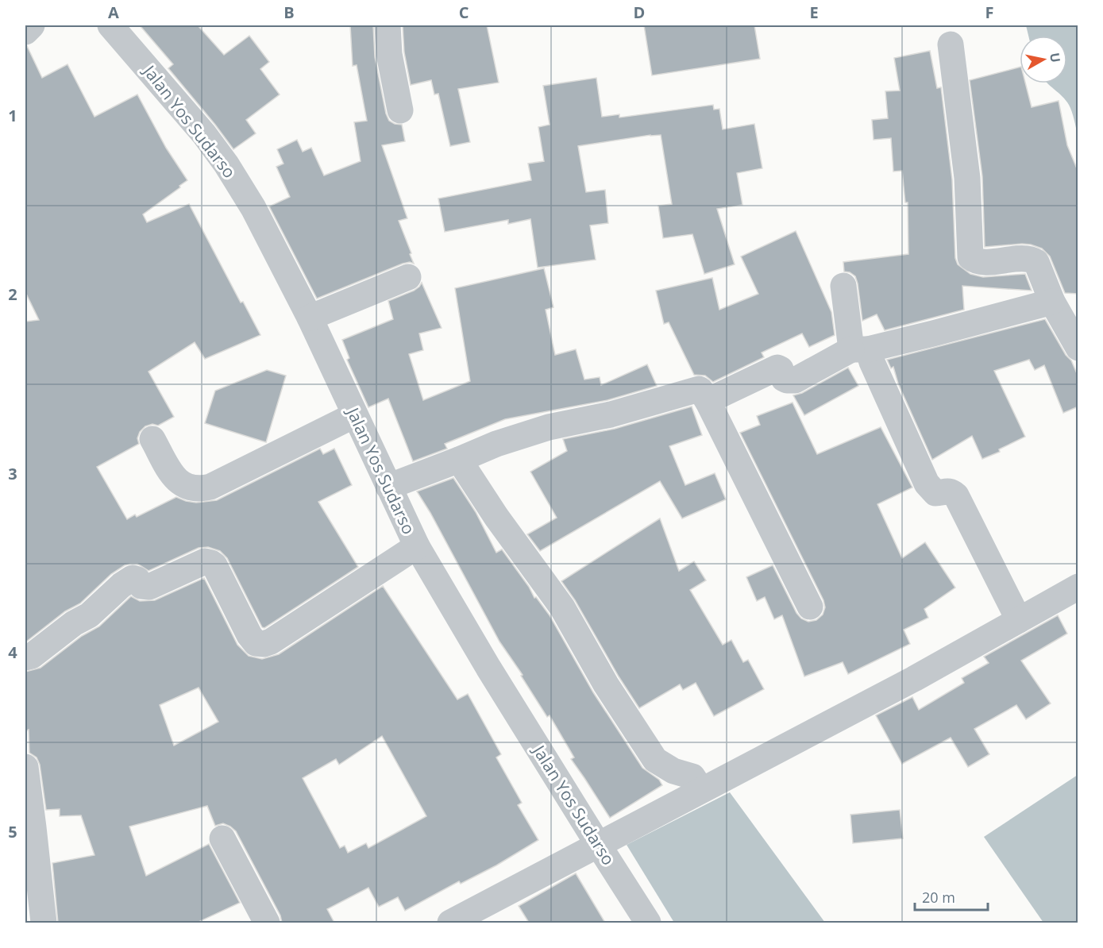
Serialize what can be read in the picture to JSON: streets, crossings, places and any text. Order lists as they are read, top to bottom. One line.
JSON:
{"streets":{"street":["Jalan Yos Sudarso"]},"scale_bar":"20 m","north":"right","grid":{"columns":["A","B","C","D","E","F"],"rows":["1","2","3","4","5"]}}
